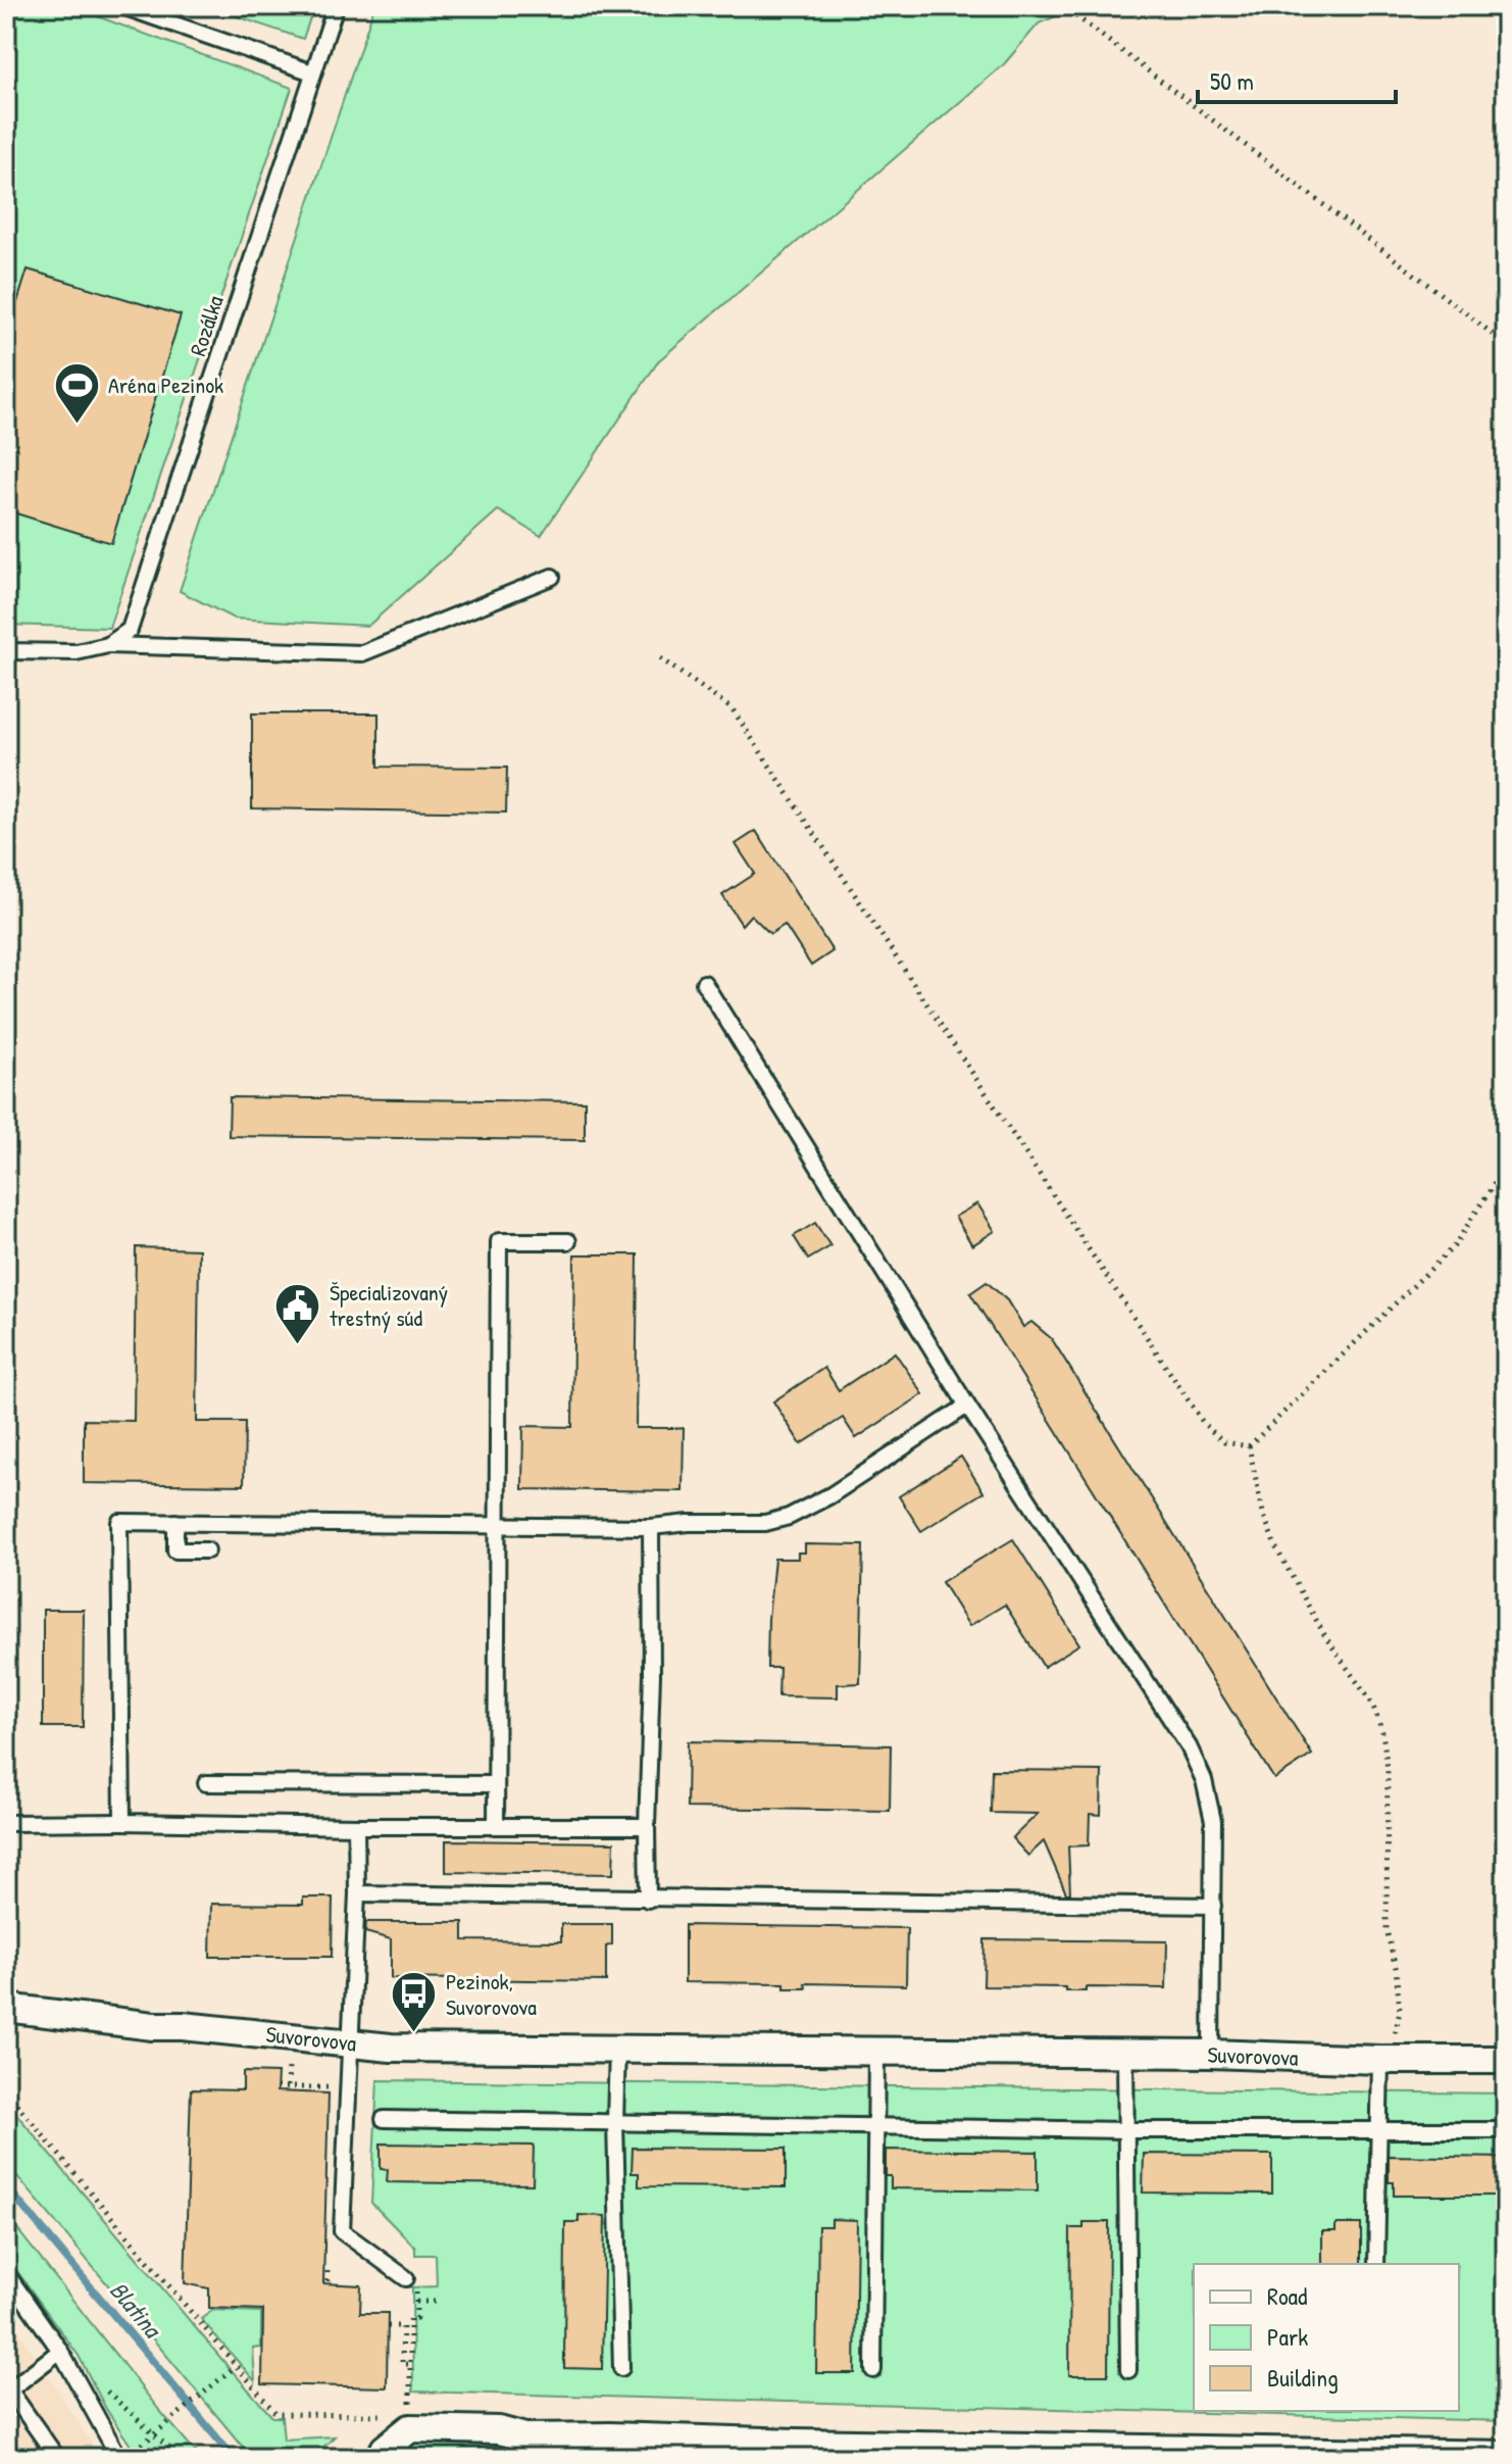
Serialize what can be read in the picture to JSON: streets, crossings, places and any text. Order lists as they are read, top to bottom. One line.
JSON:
{"streets":{"street":["Suvorovova"],"lane":["Rozálka"]},"water":["Blatina"],"places":{"sports":["Aréna Pezinok"],"public building":["Špecializovaný trestný súd"],"bus stop":["Pezinok, Suvorovova"]},"legend":["Road","Park","Building"],"scale_bar":"50 m"}
